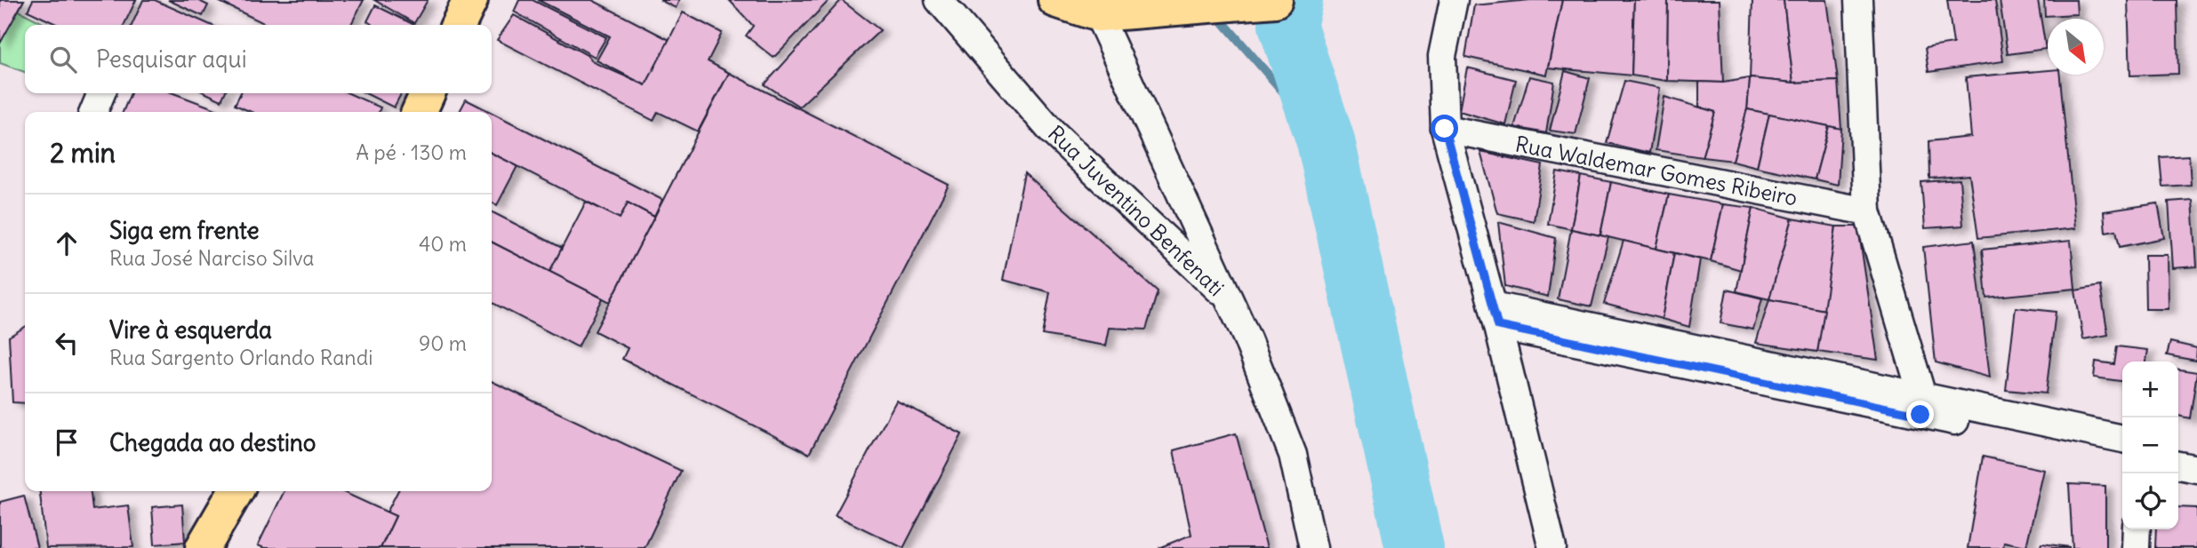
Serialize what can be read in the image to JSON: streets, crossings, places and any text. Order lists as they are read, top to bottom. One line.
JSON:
{"streets":{"street":["Rua Waldemar Gomes Ribeiro","Rua Juventino Benfenati"]},"north":"bottom right","page":{"search":"Pesquisar aqui","heading":["2 min","A pé · 130 m"],"list":[["Siga em frente","Rua José Narciso Silva","40 m"],["Vire à esquerda","Rua Sargento Orlando Randi","90 m"],"Chegada ao destino"],"map_buttons":["+","−"]}}
